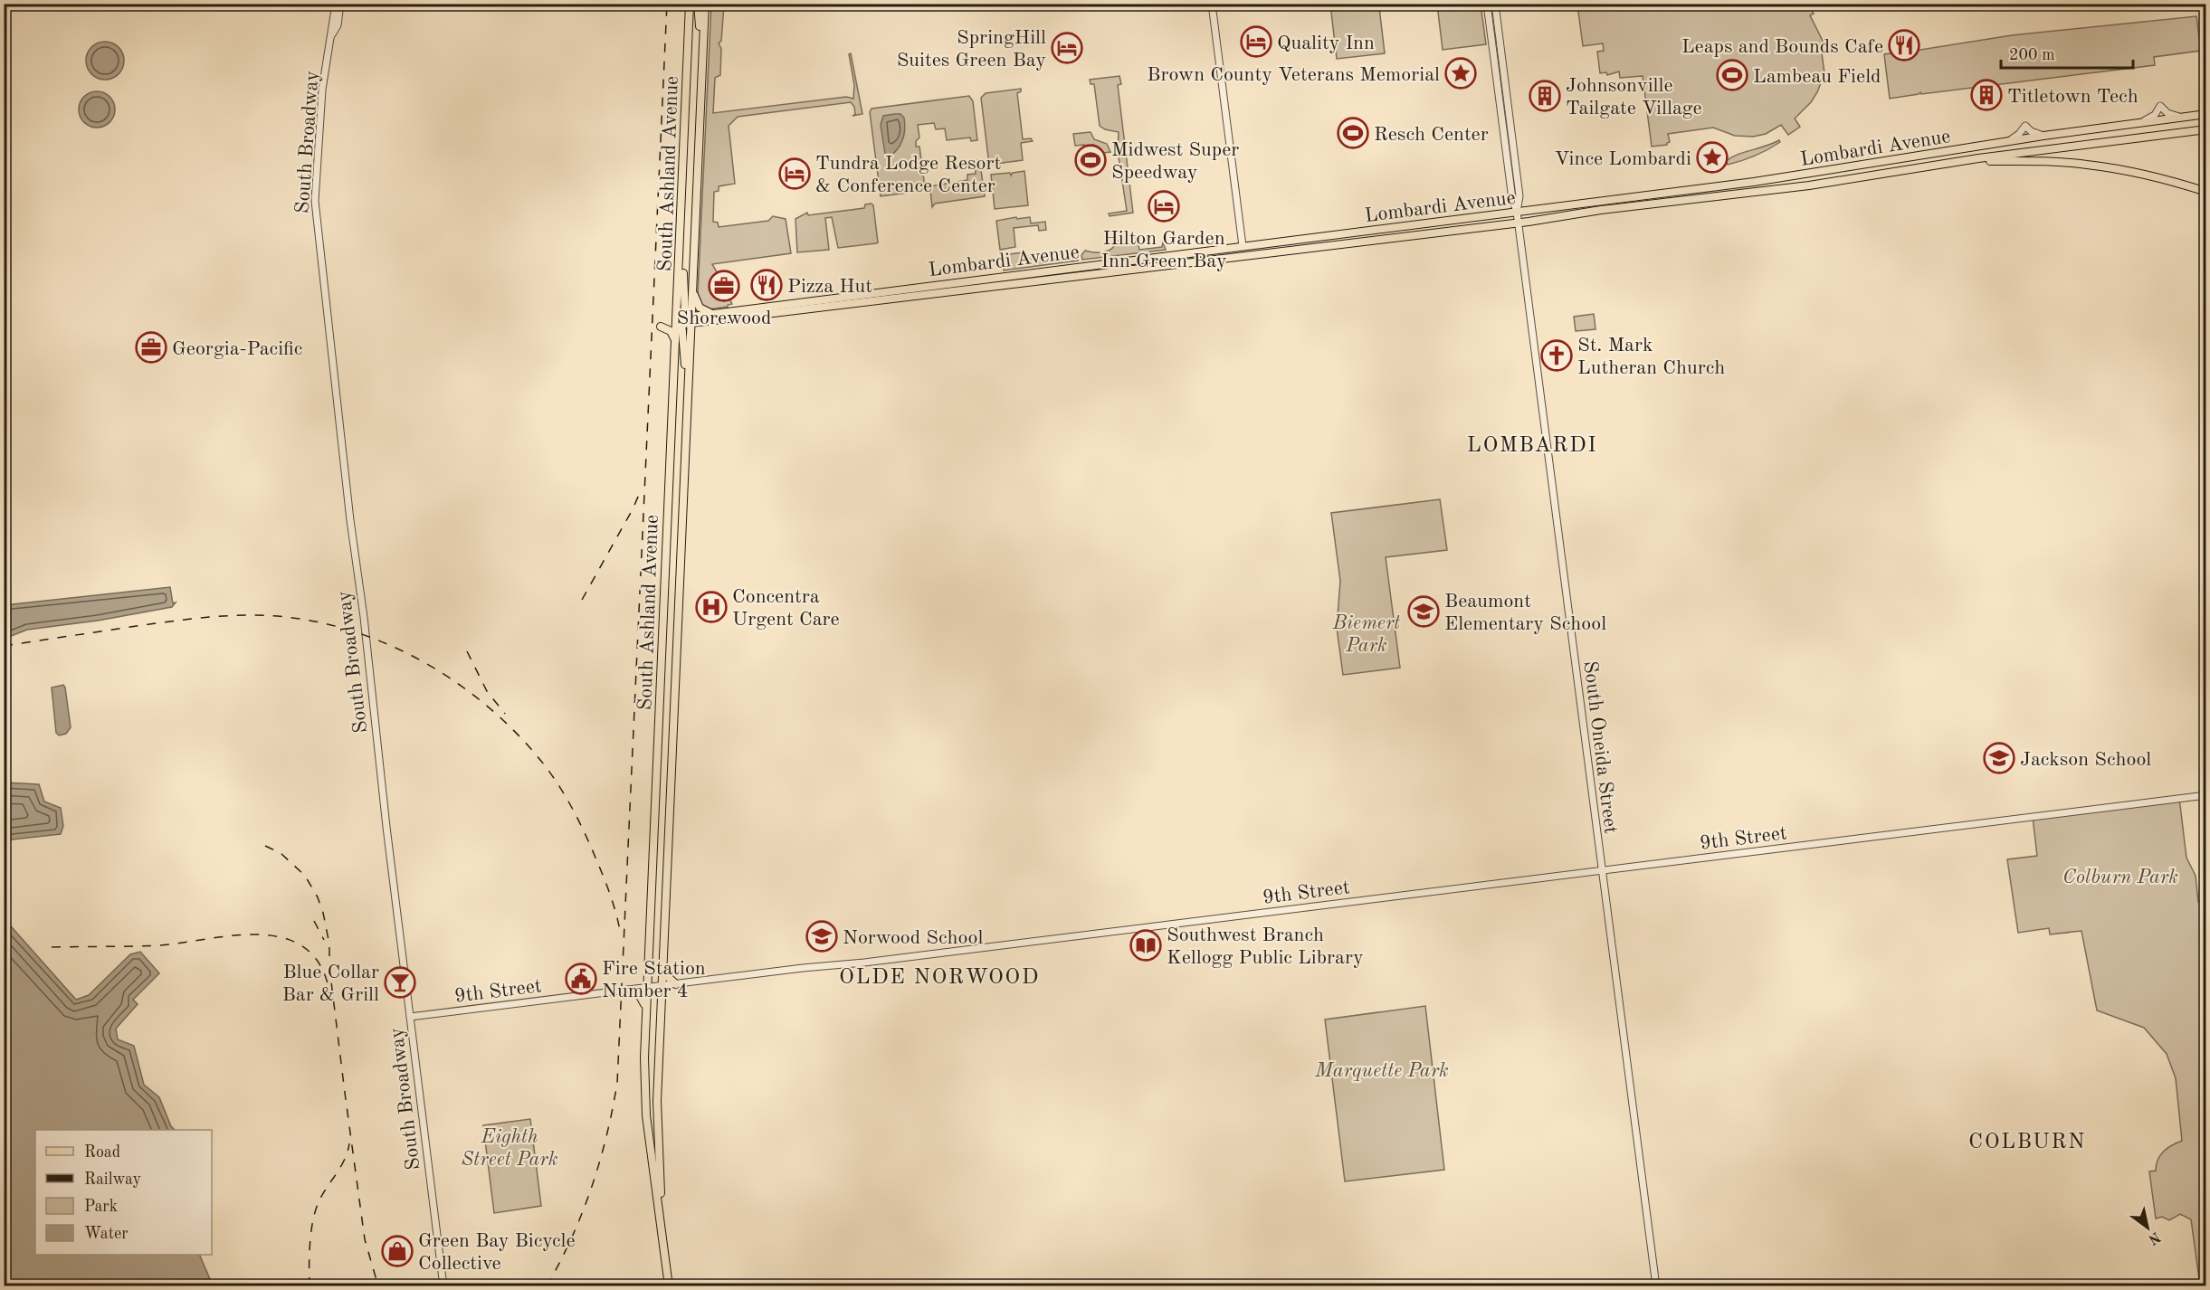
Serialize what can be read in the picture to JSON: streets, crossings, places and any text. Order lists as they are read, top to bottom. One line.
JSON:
{"streets":{"main road":["Lombardi Avenue","South Ashland Avenue"],"street":["South Broadway","South Oneida Street","9th Street"]},"crossings":[["South Broadway","9th Street"],["Lombardi Avenue","South Ashland Avenue"],["Lombardi Avenue","South Oneida Street"],["South Ashland Avenue","9th Street"],["South Oneida Street","9th Street"]],"districts":["LOMBARDI","OLDE NORWOOD","COLBURN"],"parks":["Biemert Park","Colburn Park","Marquette Park","Eighth Street Park"],"places":{"hotel":["Quality Inn","SpringHill Suites Green Bay","Tundra Lodge Resort & Conference Center","Hilton Garden Inn Green Bay"],"restaurant":["Leaps and Bounds Cafe","Pizza Hut"],"place":["Brown County Veterans Memorial","Vince Lombardi"],"sports":["Lambeau Field","Resch Center","Midwest Super Speedway"],"building":["Titletown Tech","Johnsonville Tailgate Village"],"office":["Shorewood","Georgia-Pacific"],"church":["St. Mark Lutheran Church"],"hospital":["Concentra Urgent Care"],"school or university":["Beaumont Elementary School","Jackson School","Norwood School"],"library":["Southwest Branch Kellogg Public Library"],"public building":["Fire Station Number 4"],"bar":["Blue Collar Bar & Grill"],"shop":["Green Bay Bicycle Collective"]},"legend":["Road","Railway","Park","Water"],"scale_bar":"200 m","north":"bottom right"}
